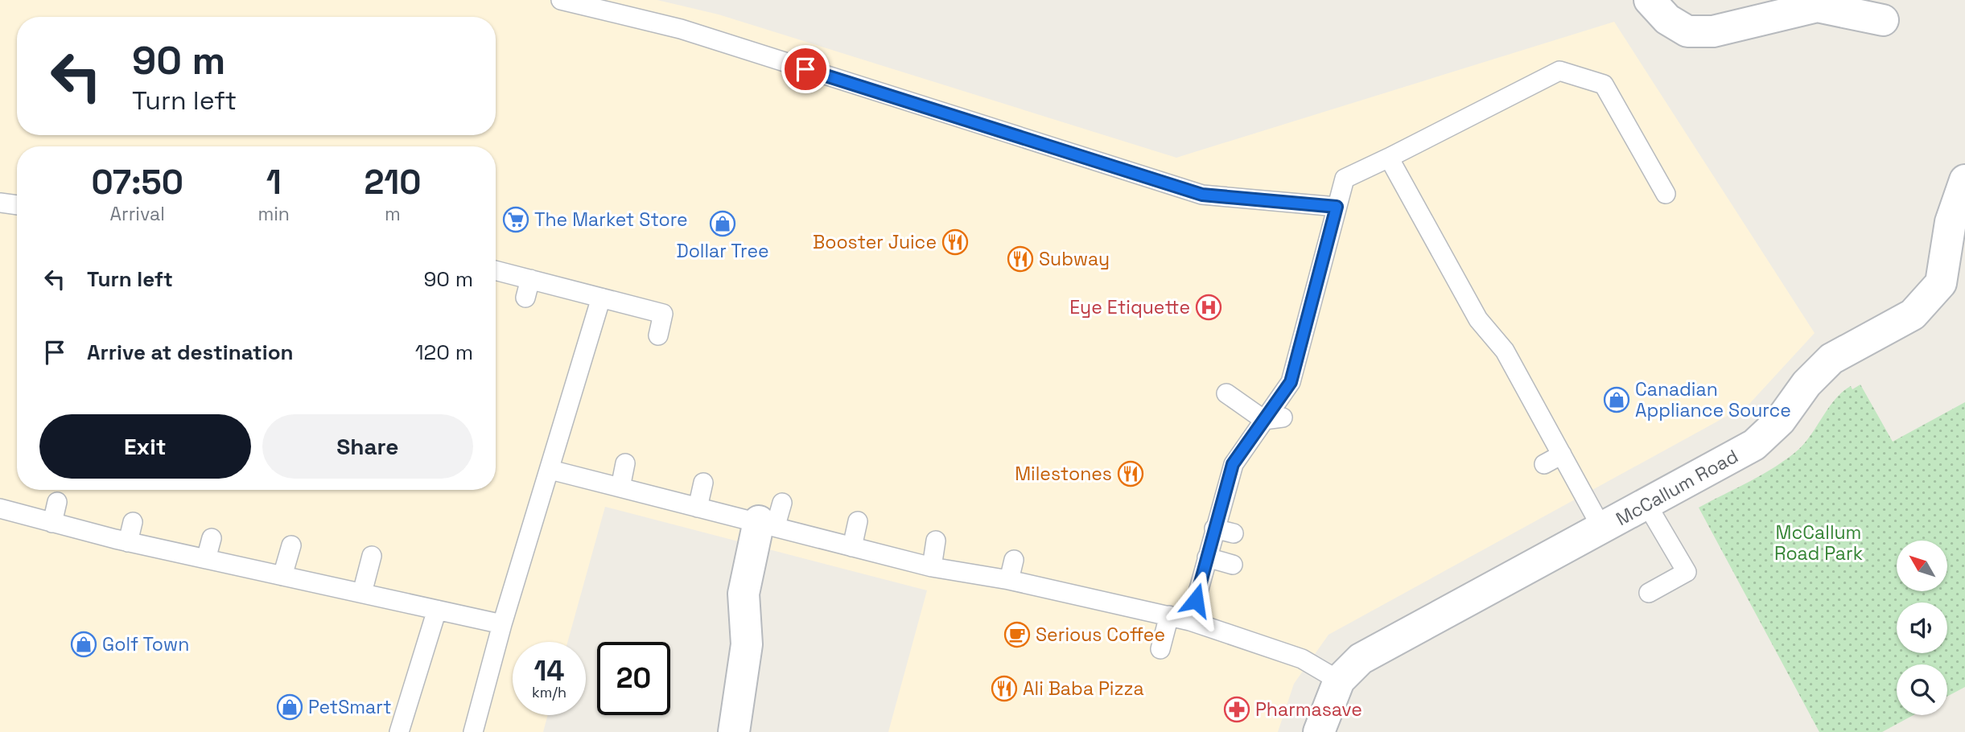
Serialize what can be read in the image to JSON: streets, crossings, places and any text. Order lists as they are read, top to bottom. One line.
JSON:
{"streets":{"street":["McCallum Road"]},"parks":["McCallum Road Park"],"places":{"supermarket":["The Market Store"],"shop":["Dollar Tree","Canadian Appliance Source","Golf Town","PetSmart"],"restaurant":["Booster Juice","Subway","Milestones","Ali Baba Pizza"],"hospital":["Eye Etiquette"],"cafe":["Serious Coffee"],"pharmacy":["Pharmasave"]},"north":"top left","page":{"turn":["90 m","Turn left"],"eta":["07:50","Arrival","1","min","210","m"],"list":[{"name":"Turn left","value":"90 m"},{"name":"Arrive at destination","value":"120 m"}],"buttons":["Exit","Share"],"speed":"14 km/h","limit":"20"}}
